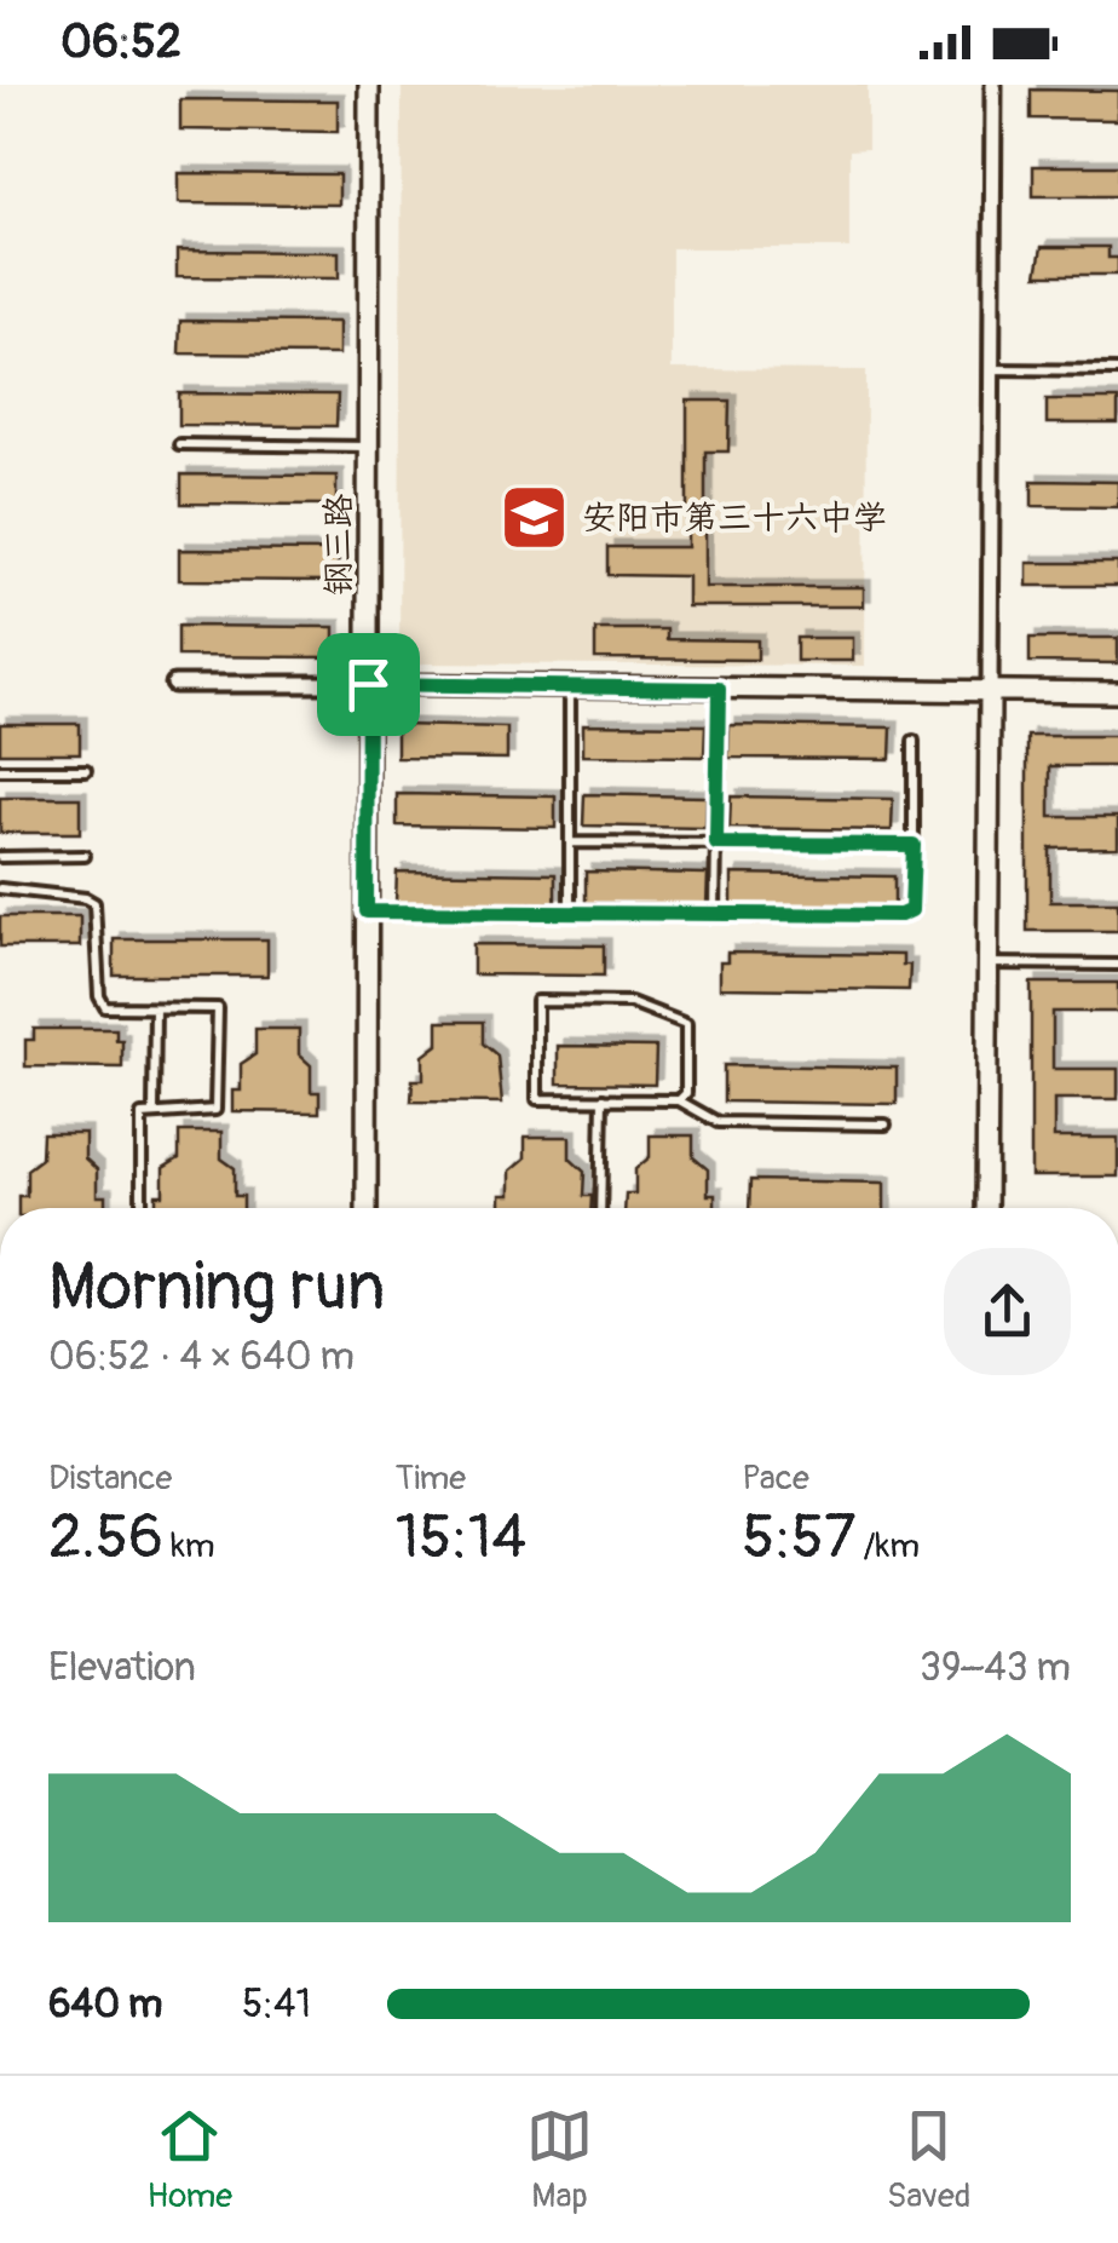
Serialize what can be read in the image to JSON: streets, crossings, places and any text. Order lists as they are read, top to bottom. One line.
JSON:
{"streets":{"street":["钢三路"]},"places":{"school or university":["安阳市第三十六中学"]},"page":{"status":"06:52","heading":["Morning run","06:52 · 4 × 640 m"],"stats":[["Distance","2.56 km"],["Time","15:14"],["Pace","5:57 /km"]],"chart":["Elevation","39–43 m"],"list":[{"name":"640 m","note":"5:41"}],"tabs":["Home","Map","Saved"]}}
